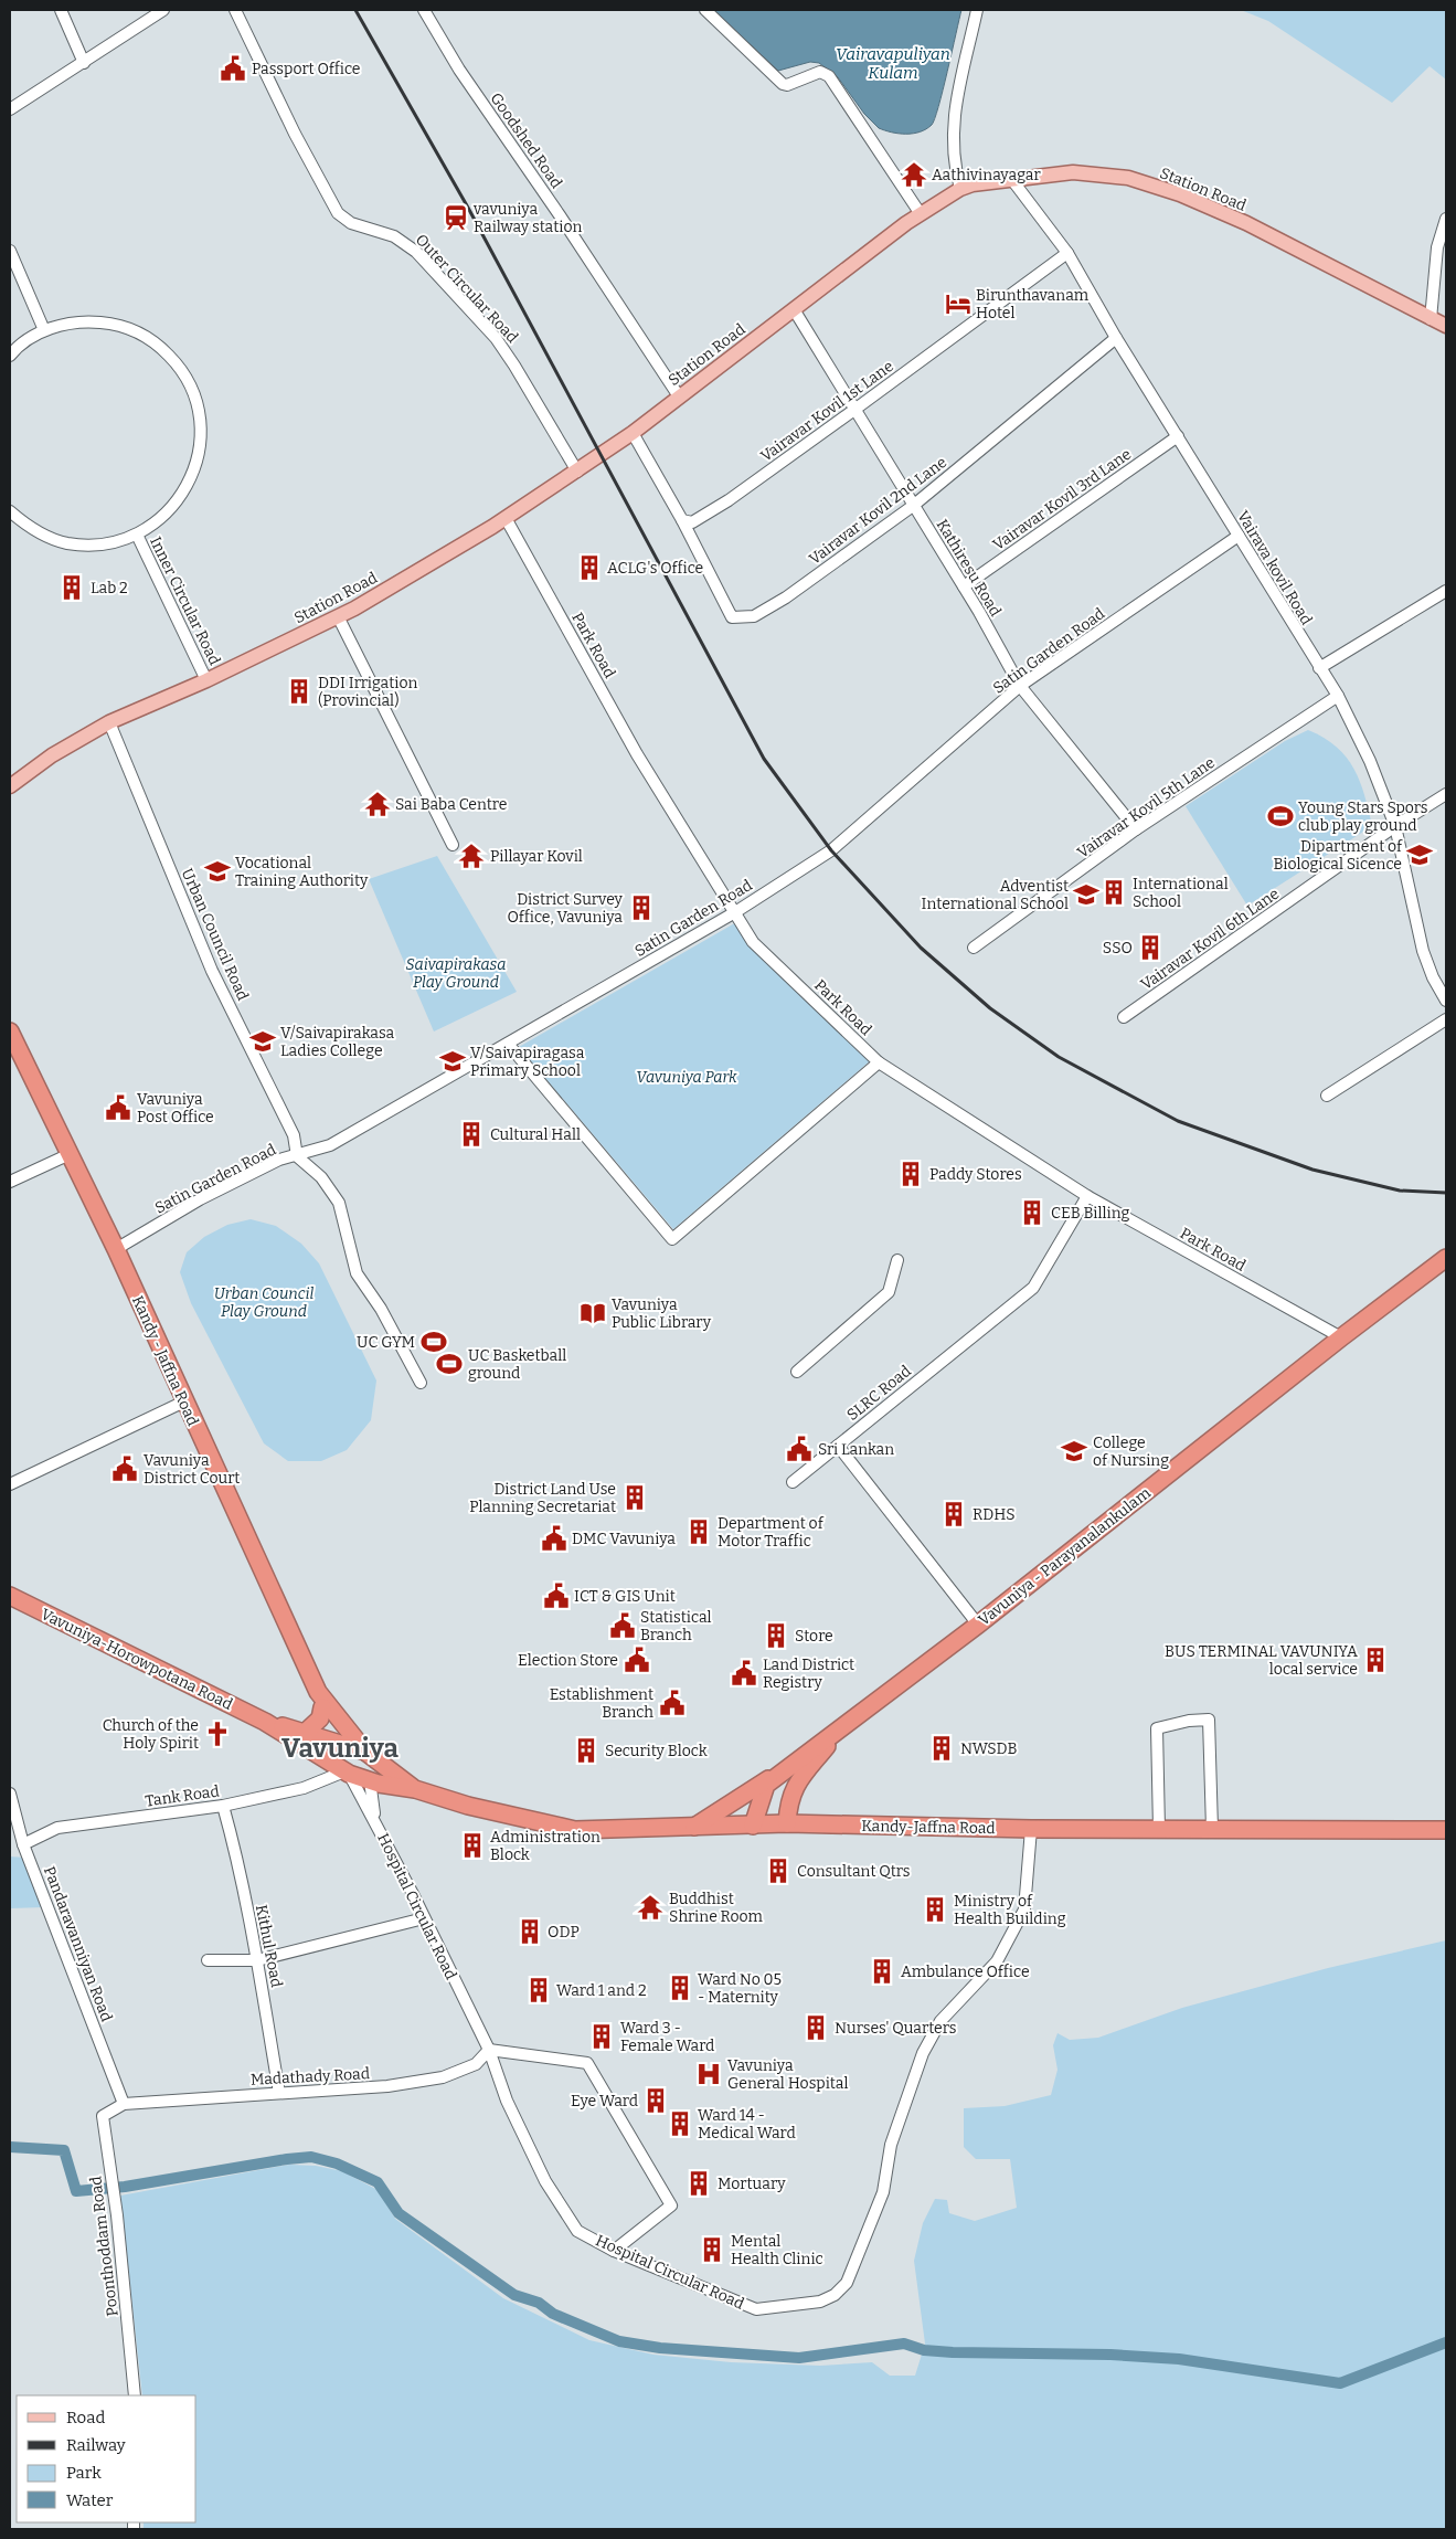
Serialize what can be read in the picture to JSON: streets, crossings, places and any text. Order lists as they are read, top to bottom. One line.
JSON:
{"streets":{"highway":["Kandy - Jaffna Road","Vavuniya - Parayanalankulam","Vavuniya-Horowpotana Road","Kandy-Jaffna Road","Hospital Circular Road"],"main road":["Station Road"],"street":["Goodshed Road","Outer Circular Road","Vairavar Kovil 1st Lane","Vairavar Kovil 3rd Lane","Vairavar Kovil 2nd Lane","Kathiresu Road","Vairava kovil Road","Inner Circular Road","Park Road","Satin Garden Road","Vairavar Kovil 5th Lane","Urban Council Road","Vairavar Kovil 6th Lane","SLRC Road","Tank Road","Pandaravanniyan Road","Kithul Road","Madathady Road","Poonthoddam Road"]},"crossings":[["Goodshed Road","Station Road"],["Station Road","Outer Circular Road"],["Station Road","Kathiresu Road"],["Station Road","Vairava kovil Road"],["Station Road","Inner Circular Road"],["Station Road","Park Road"],["Station Road","Urban Council Road"],["Vairavar Kovil 1st Lane","Vairavar Kovil 2nd Lane"],["Vairavar Kovil 1st Lane","Kathiresu Road"],["Vairavar Kovil 1st Lane","Vairava kovil Road"],["Vairavar Kovil 3rd Lane","Kathiresu Road"],["Vairavar Kovil 3rd Lane","Vairava kovil Road"],["Vairavar Kovil 2nd Lane","Kathiresu Road"],["Vairavar Kovil 2nd Lane","Vairava kovil Road"],["Kathiresu Road","Satin Garden Road"],["Kathiresu Road","Vairavar Kovil 5th Lane"],["Vairava kovil Road","Satin Garden Road"],["Vairava kovil Road","Vairavar Kovil 5th Lane"],["Vairava kovil Road","Vairavar Kovil 6th Lane"],["Park Road","Satin Garden Road"],["Park Road","SLRC Road"],["Park Road","Vavuniya - Parayanalankulam"],["Satin Garden Road","Urban Council Road"],["Satin Garden Road","Kandy - Jaffna Road"],["Kandy - Jaffna Road","Vavuniya-Horowpotana Road"],["Kandy - Jaffna Road","Tank Road"],["Kandy - Jaffna Road","Kandy-Jaffna Road"],["Kandy - Jaffna Road","Hospital Circular Road"],["Vavuniya-Horowpotana Road","Tank Road"],["Vavuniya-Horowpotana Road","Kandy-Jaffna Road"],["Vavuniya-Horowpotana Road","Hospital Circular Road"],["Tank Road","Kandy-Jaffna Road"],["Tank Road","Hospital Circular Road"],["Tank Road","Pandaravanniyan Road"],["Tank Road","Kithul Road"],["Kandy-Jaffna Road","Hospital Circular Road"],["Hospital Circular Road","Madathady Road"],["Pandaravanniyan Road","Madathady Road"],["Pandaravanniyan Road","Poonthoddam Road"],["Kithul Road","Madathady Road"],["Madathady Road","Poonthoddam Road"]],"districts":["Vavuniya"],"water":["Vairavapuliyan Kulam"],"parks":["Saivapirakasa Play Ground","Vavuniya Park","Urban Council Play Ground"],"places":{"public building":["Passport Office","Vavuniya Post Office","Sri Lankan","Vavuniya District Court","DMC Vavuniya","ICT & GIS Unit","Statistical Branch","Election Store","Land District Registry","Establishment Branch"],"temple":["Aathivinayagar","Sai Baba Centre","Pillayar Kovil","Buddhist Shrine Room"],"station":["vavuniya Railway station"],"hotel":["Birunthavanam Hotel"],"building":["ACLG's Office","Lab 2","DDI Irrigation (Provincial)","International School","District Survey Office, Vavuniya","SSO","Cultural Hall","Paddy Stores","CEB Billing","District Land Use Planning Secretariat","RDHS","Department of Motor Traffic","Store","BUS TERMINAL VAVUNIYA local service","NWSDB","Security Block","Administration Block","Consultant Qtrs","Ministry of Health Building","ODP","Ambulance Office","Ward No 05 - Maternity","Ward 1 and 2","Nurses' Quarters","Ward 3 - Female Ward","Eye Ward","Ward 14 - Medical Ward","Mortuary","Mental Health Clinic"],"sports":["Young Stars Spors club play ground","UC GYM","UC Basketball ground"],"school or university":["Dipartment of Biological Sicence","Vocational Training Authority","Adventist International School","V/Saivapirakasa Ladies College","V/Saivapiragasa Primary School","College of Nursing"],"library":["Vavuniya Public Library"],"church":["Church of the Holy Spirit"],"hospital":["Vavuniya General Hospital"]},"legend":["Road","Railway","Park","Water"]}
